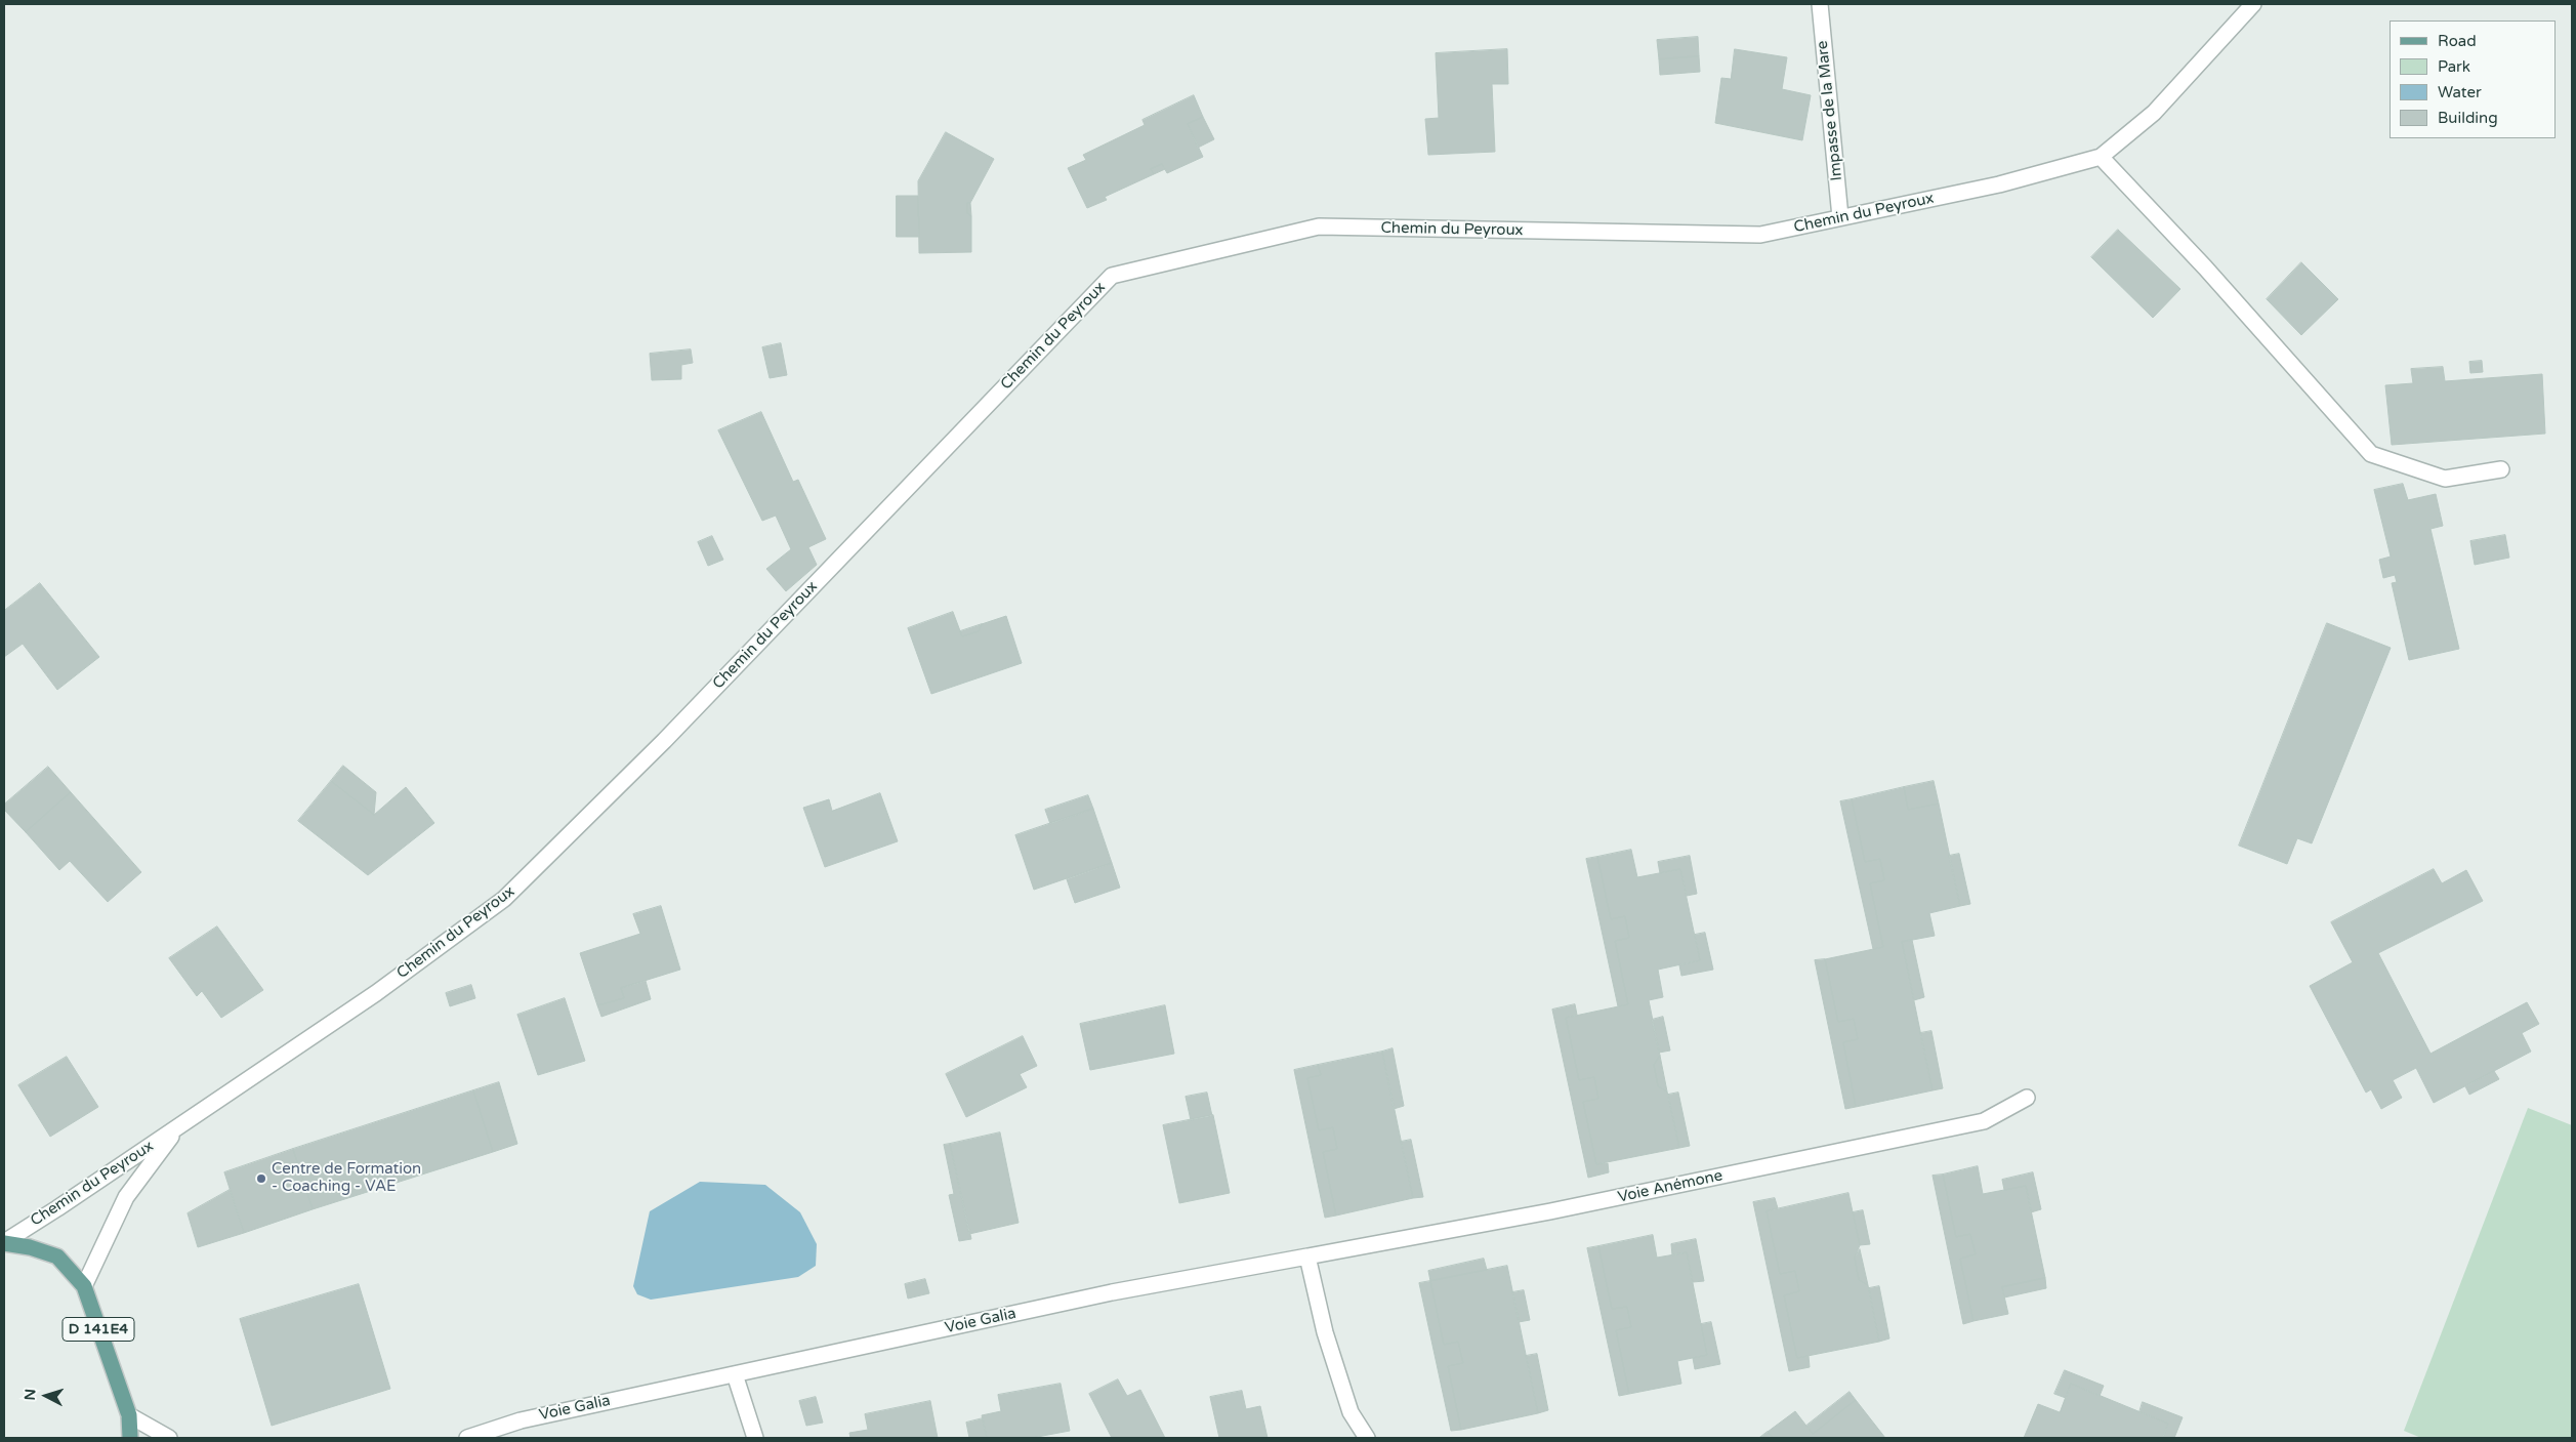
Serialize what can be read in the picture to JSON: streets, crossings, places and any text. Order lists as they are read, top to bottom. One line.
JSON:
{"streets":{"main road":["D 141E4"],"street":["Impasse de la Mare","Chemin du Peyroux","Voie Anémone","Voie Galia"]},"crossings":[["Impasse de la Mare","Chemin du Peyroux"],["Chemin du Peyroux","D 141E4"],["Voie Anémone","Voie Galia"]],"places":["Centre de Formation - Coaching - VAE"],"legend":["Road","Park","Water","Building"],"north":"left"}
